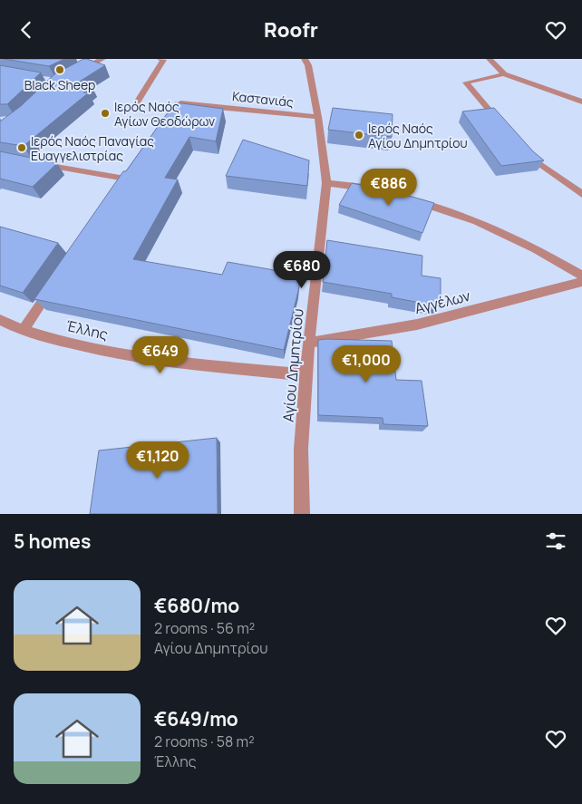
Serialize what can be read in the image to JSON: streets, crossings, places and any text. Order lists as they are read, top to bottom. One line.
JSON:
{"streets":{"street":["Καστανιάς","Αγγέλων","Έλλης","Αγίου Δημητρίου"]},"crossings":[["Καστανιάς","Αγίου Δημητρίου"],["Αγγέλων","Αγίου Δημητρίου"],["Έλλης","Αγίου Δημητρίου"]],"places":["Black Sheep","Ιερός Ναός Αγίων Θεοδώρων","Ιερός Ναός Αγίου Δημητρίου","Ιερός Ναός Παναγίας Ευαγγελιστρίας"],"page":{"header":"Roofr","price":["€886","€680","€649","€1,000","€1,120"],"heading":"5 homes","list":[{"name":"€680/mo","note":"2 rooms · 56 m² · Αγίου Δημητρίου"},{"name":"€649/mo","note":"2 rooms · 58 m² · Έλλης"}]}}
